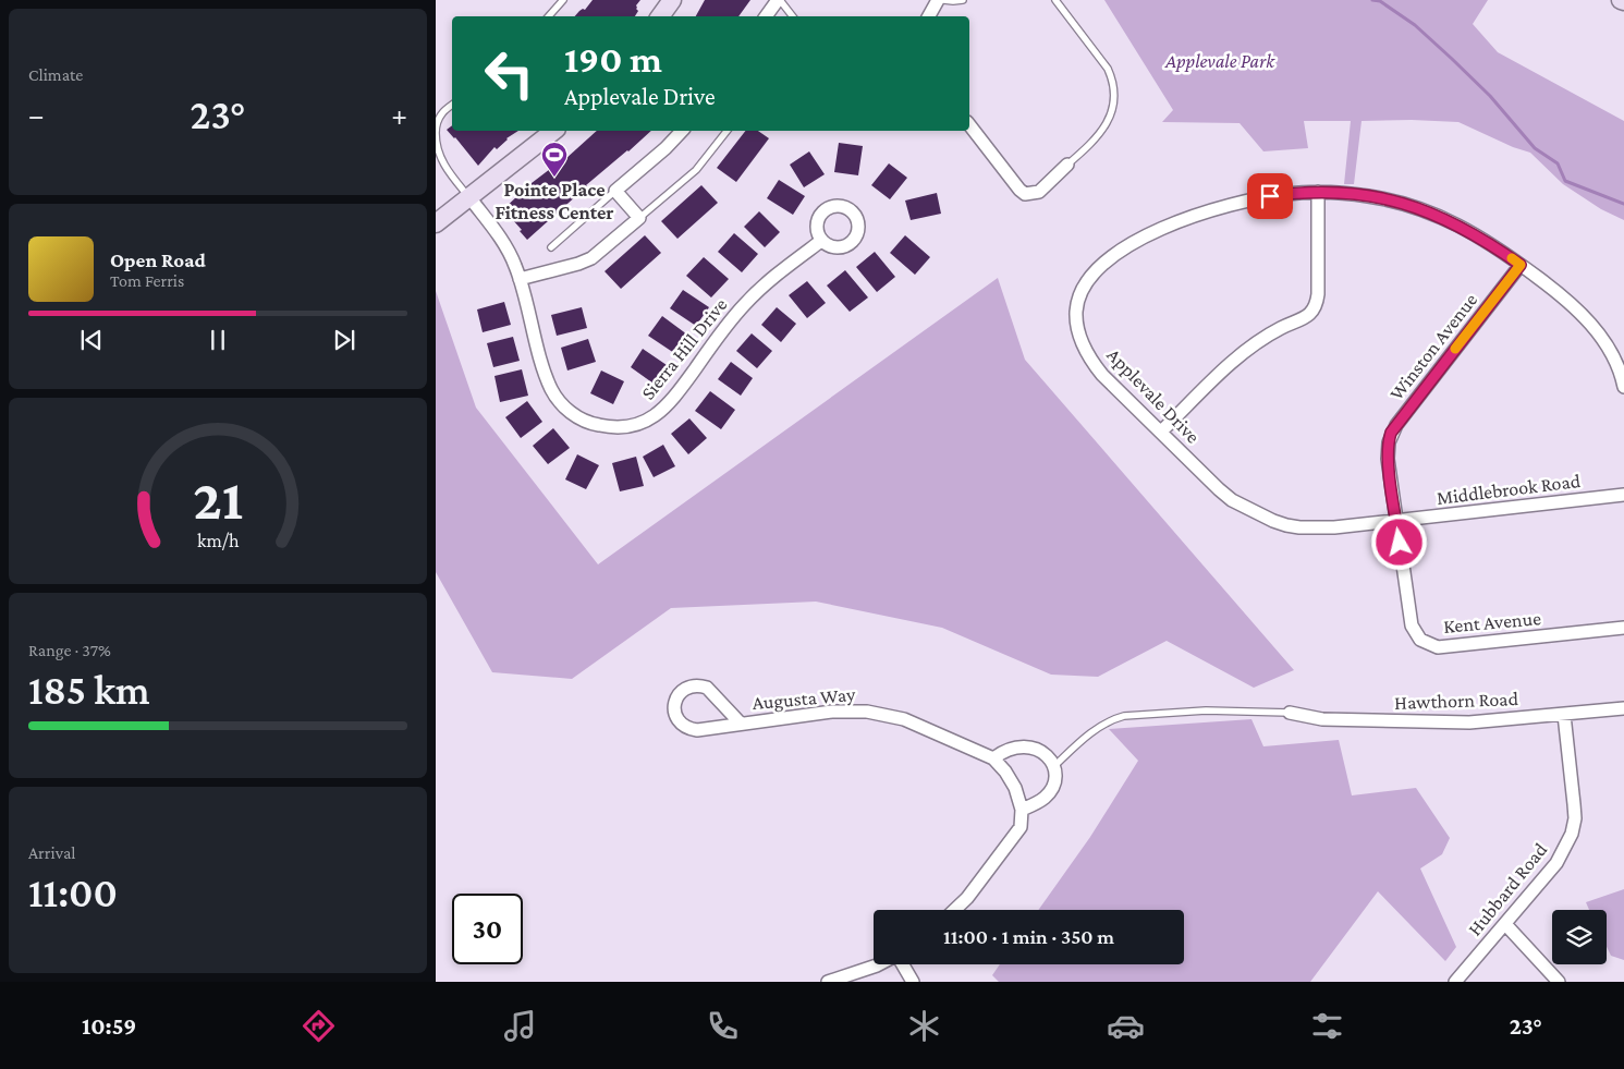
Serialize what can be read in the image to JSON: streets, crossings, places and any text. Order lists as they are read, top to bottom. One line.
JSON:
{"streets":{"street":["Winston Avenue","Sierra Hill Drive","Applevale Drive","Middlebrook Road","Kent Avenue","Augusta Way","Hawthorn Road","Hubbard Road"]},"crossings":[["Winston Avenue","Applevale Drive"],["Winston Avenue","Middlebrook Road"],["Winston Avenue","Kent Avenue"],["Applevale Drive","Middlebrook Road"],["Applevale Drive","Kent Avenue"],["Middlebrook Road","Kent Avenue"],["Hawthorn Road","Hubbard Road"]],"parks":["Applevale Park"],"places":{"sports":["Pointe Place Fitness Center"]},"page":{"tile":["Climate",["Range · 37%","185 km"],["Arrival","11:00"]],"turn":["190 m","Applevale Drive"],"heat":["−","23°","+"],"song":["Open Road","Tom Ferris"],"limit":"30","trip":"11:00 · 1 min · 350 m","tabs":["10:59","23°"],"gauge":["21","km/h"]}}
